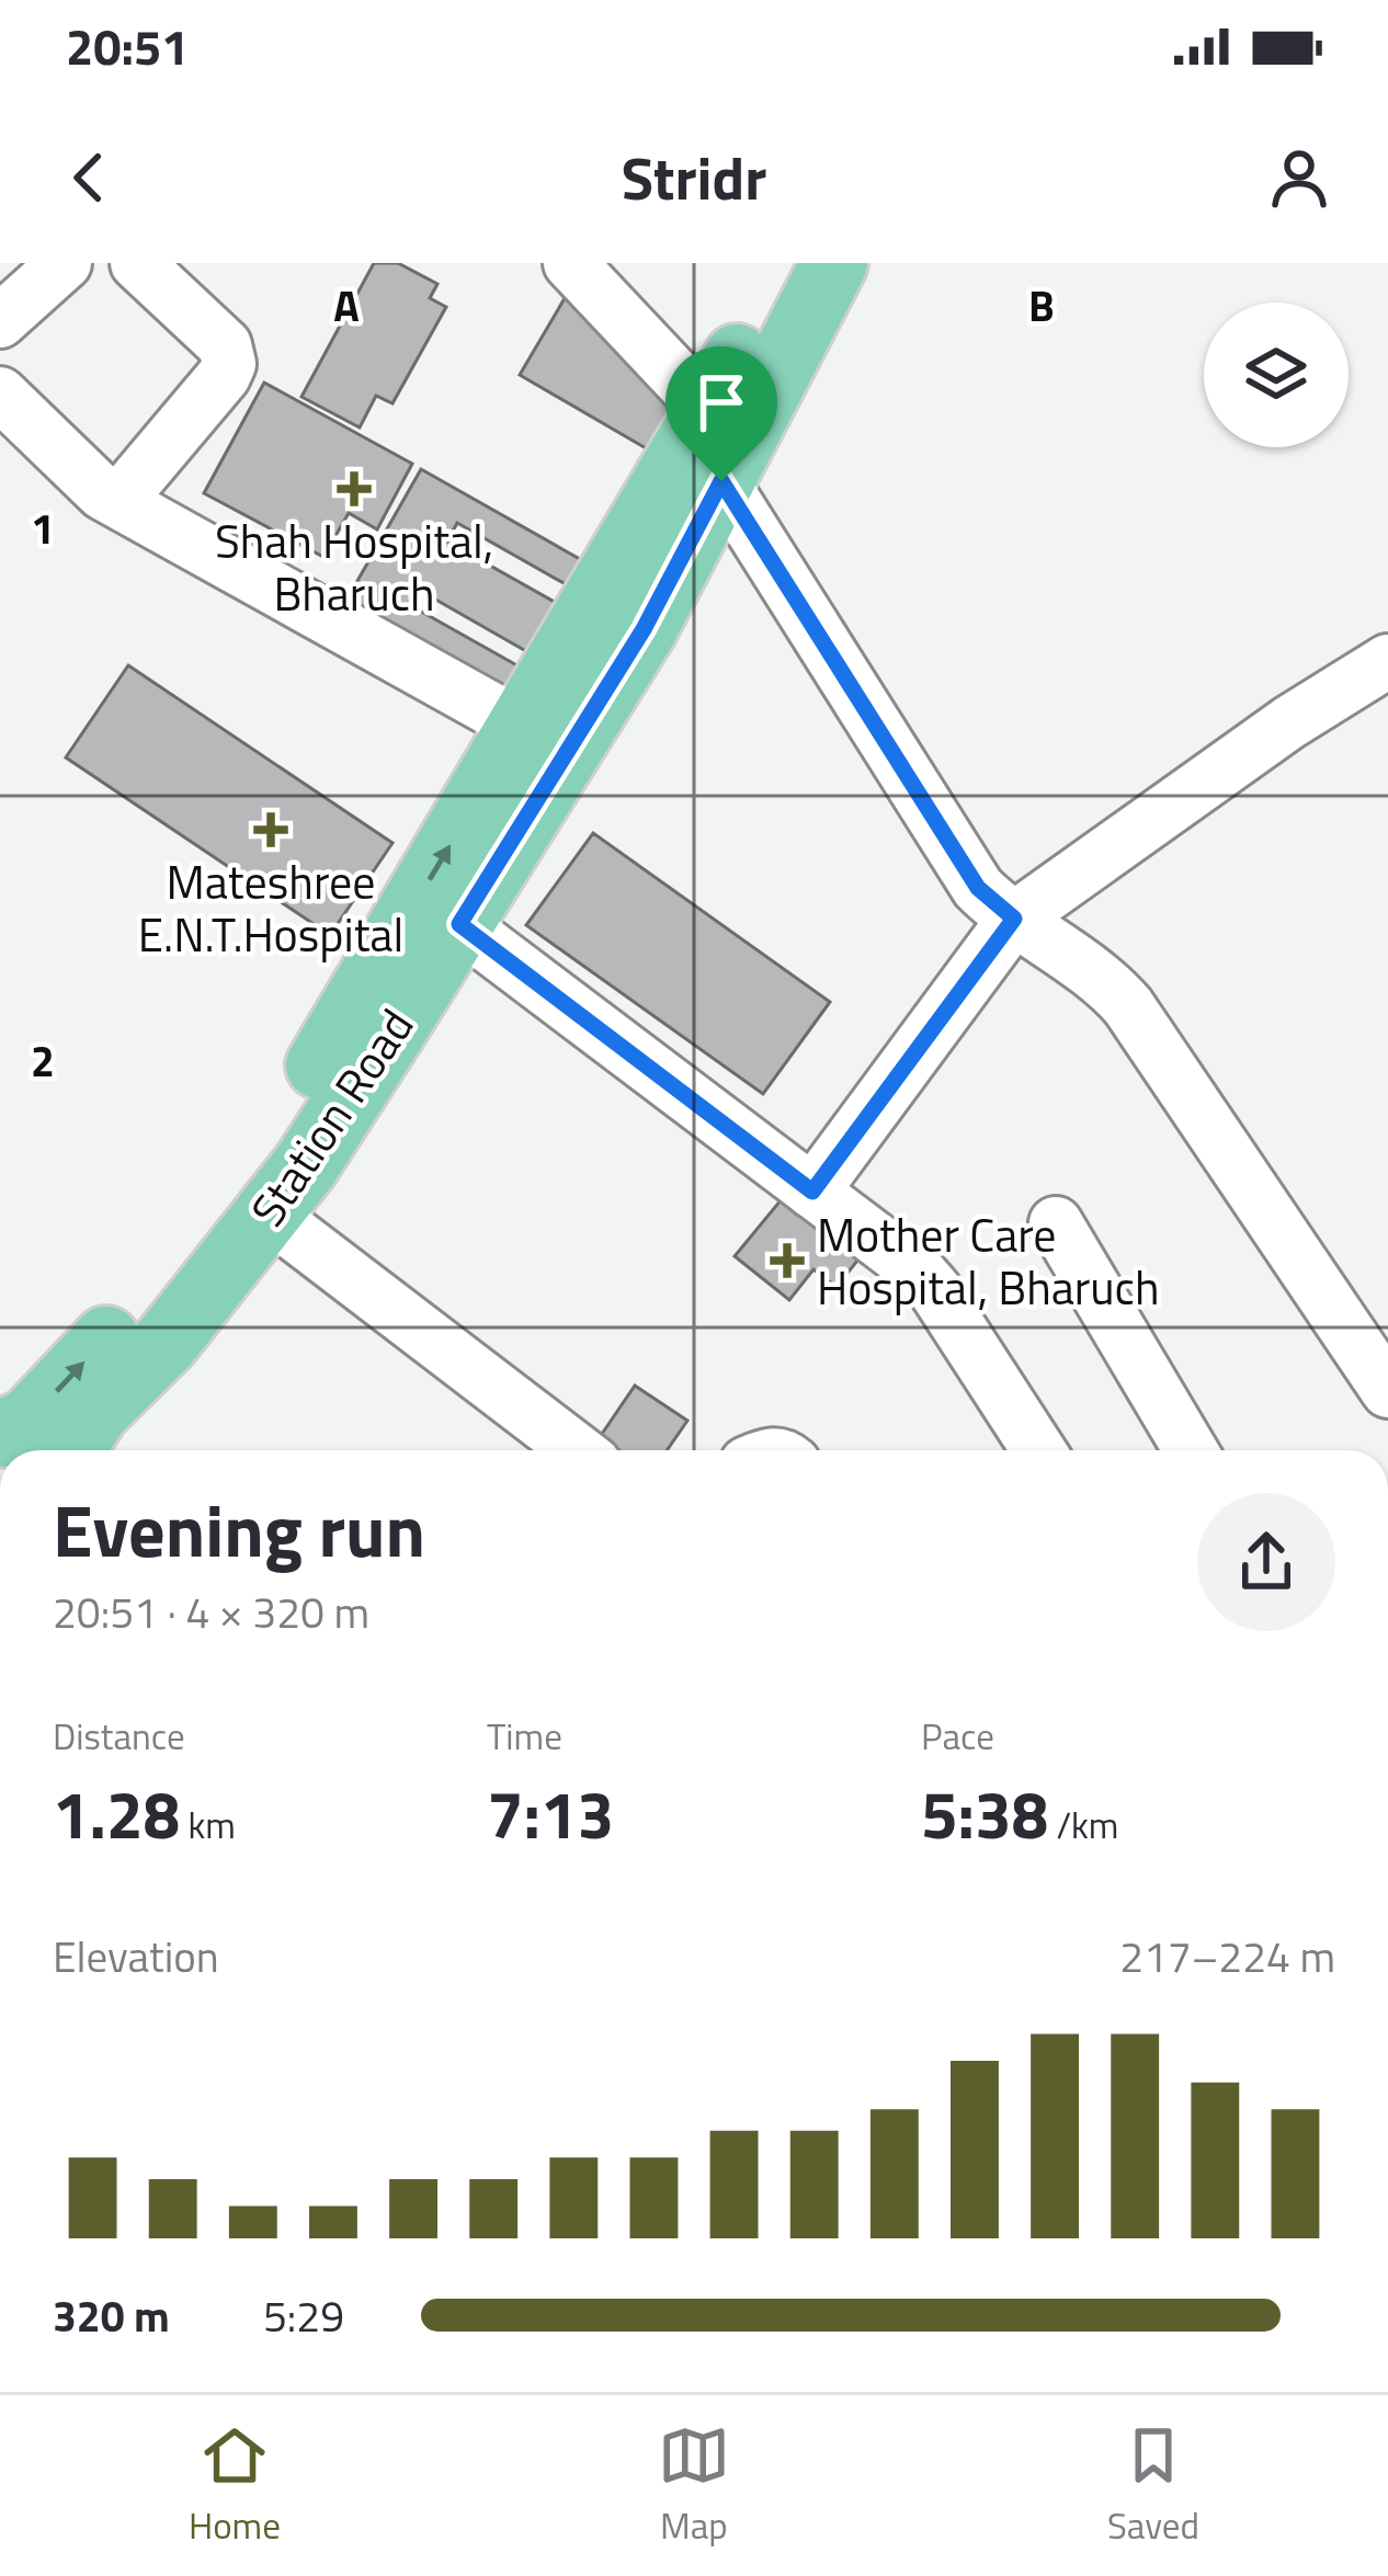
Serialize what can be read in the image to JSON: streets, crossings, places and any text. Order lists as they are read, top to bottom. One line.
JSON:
{"streets":{"main road":["Station Road"]},"places":{"health":["Shah Hospital, Bharuch","Mateshree E.N.T.Hospital","Mother Care Hospital, Bharuch"]},"page":{"status":"20:51","header":"Stridr","heading":["Evening run","20:51 · 4 × 320 m"],"stats":[["Distance","1.28 km"],["Time","7:13"],["Pace","5:38 /km"]],"chart":["Elevation","217–224 m"],"list":[{"name":"320 m","note":"5:29"}],"tabs":["Home","Map","Saved"]},"grid":{"columns":["A","B"],"rows":["1","2"]}}
